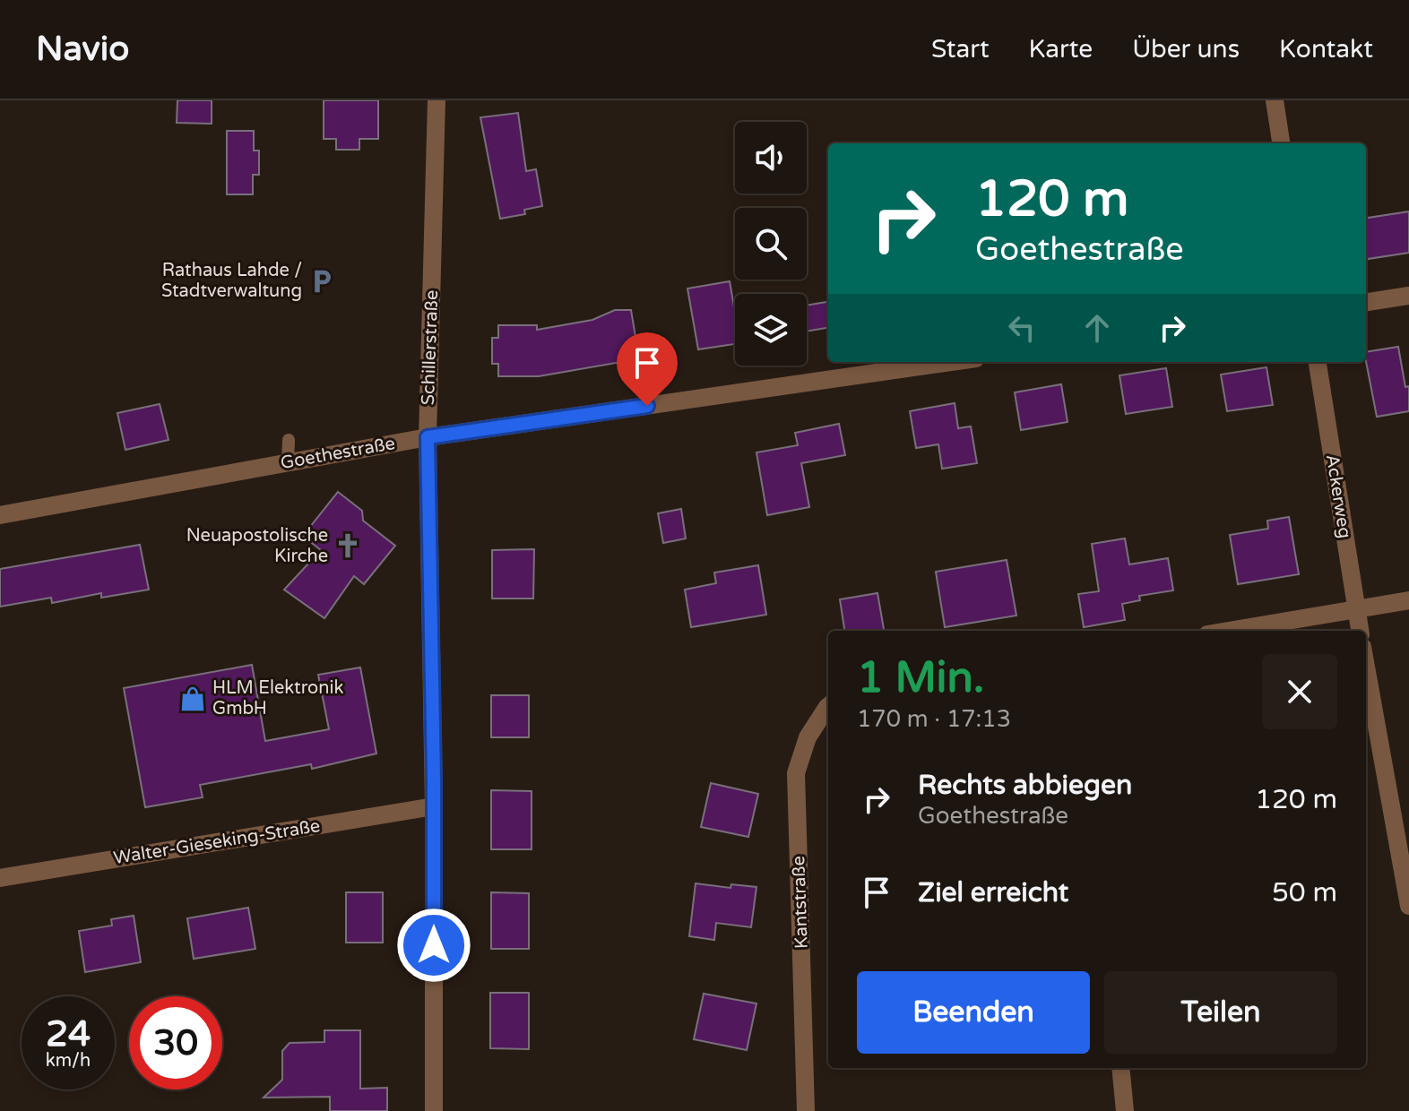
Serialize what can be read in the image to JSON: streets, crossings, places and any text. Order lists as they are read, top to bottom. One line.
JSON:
{"streets":{"street":["Schillerstraße","Goethestraße","Ackerweg","Walter-Gieseking-Straße","Kantstraße"]},"crossings":[["Schillerstraße","Goethestraße"],["Schillerstraße","Walter-Gieseking-Straße"]],"places":{"parking":["Rathaus Lahde / Stadtverwaltung"],"church":["Neuapostolische Kirche"],"shop":["HLM Elektronik GmbH"]},"page":{"header":"Navio","nav":["Start","Karte","Über uns","Kontakt"],"turn":["120 m","Goethestraße"],"heading":["1 Min.","170 m · 17:13"],"list":[{"name":"Rechts abbiegen","note":"Goethestraße","value":"120 m"},{"name":"Ziel erreicht","value":"50 m"}],"buttons":["Beenden","Teilen"],"speed":"24 km/h","limit":"30"}}
